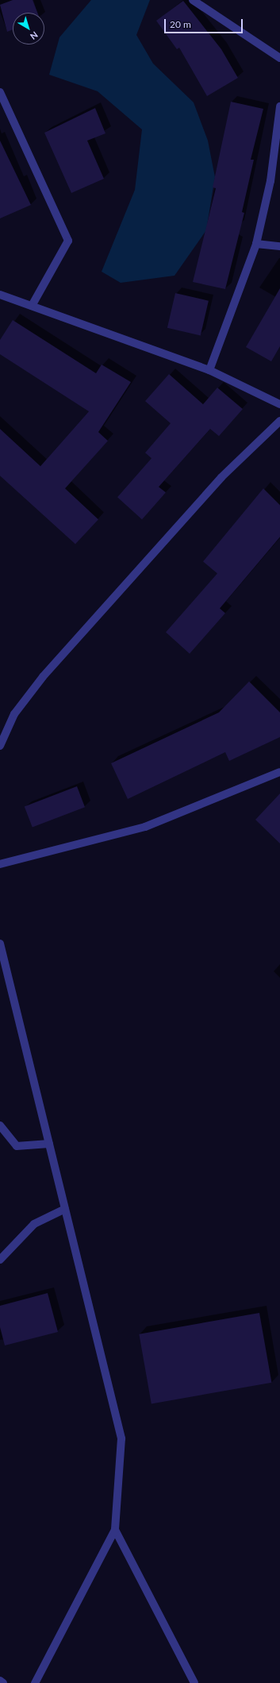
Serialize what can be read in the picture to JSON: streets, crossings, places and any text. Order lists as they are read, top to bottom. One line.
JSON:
{"scale_bar":"20 m","north":"bottom right"}
